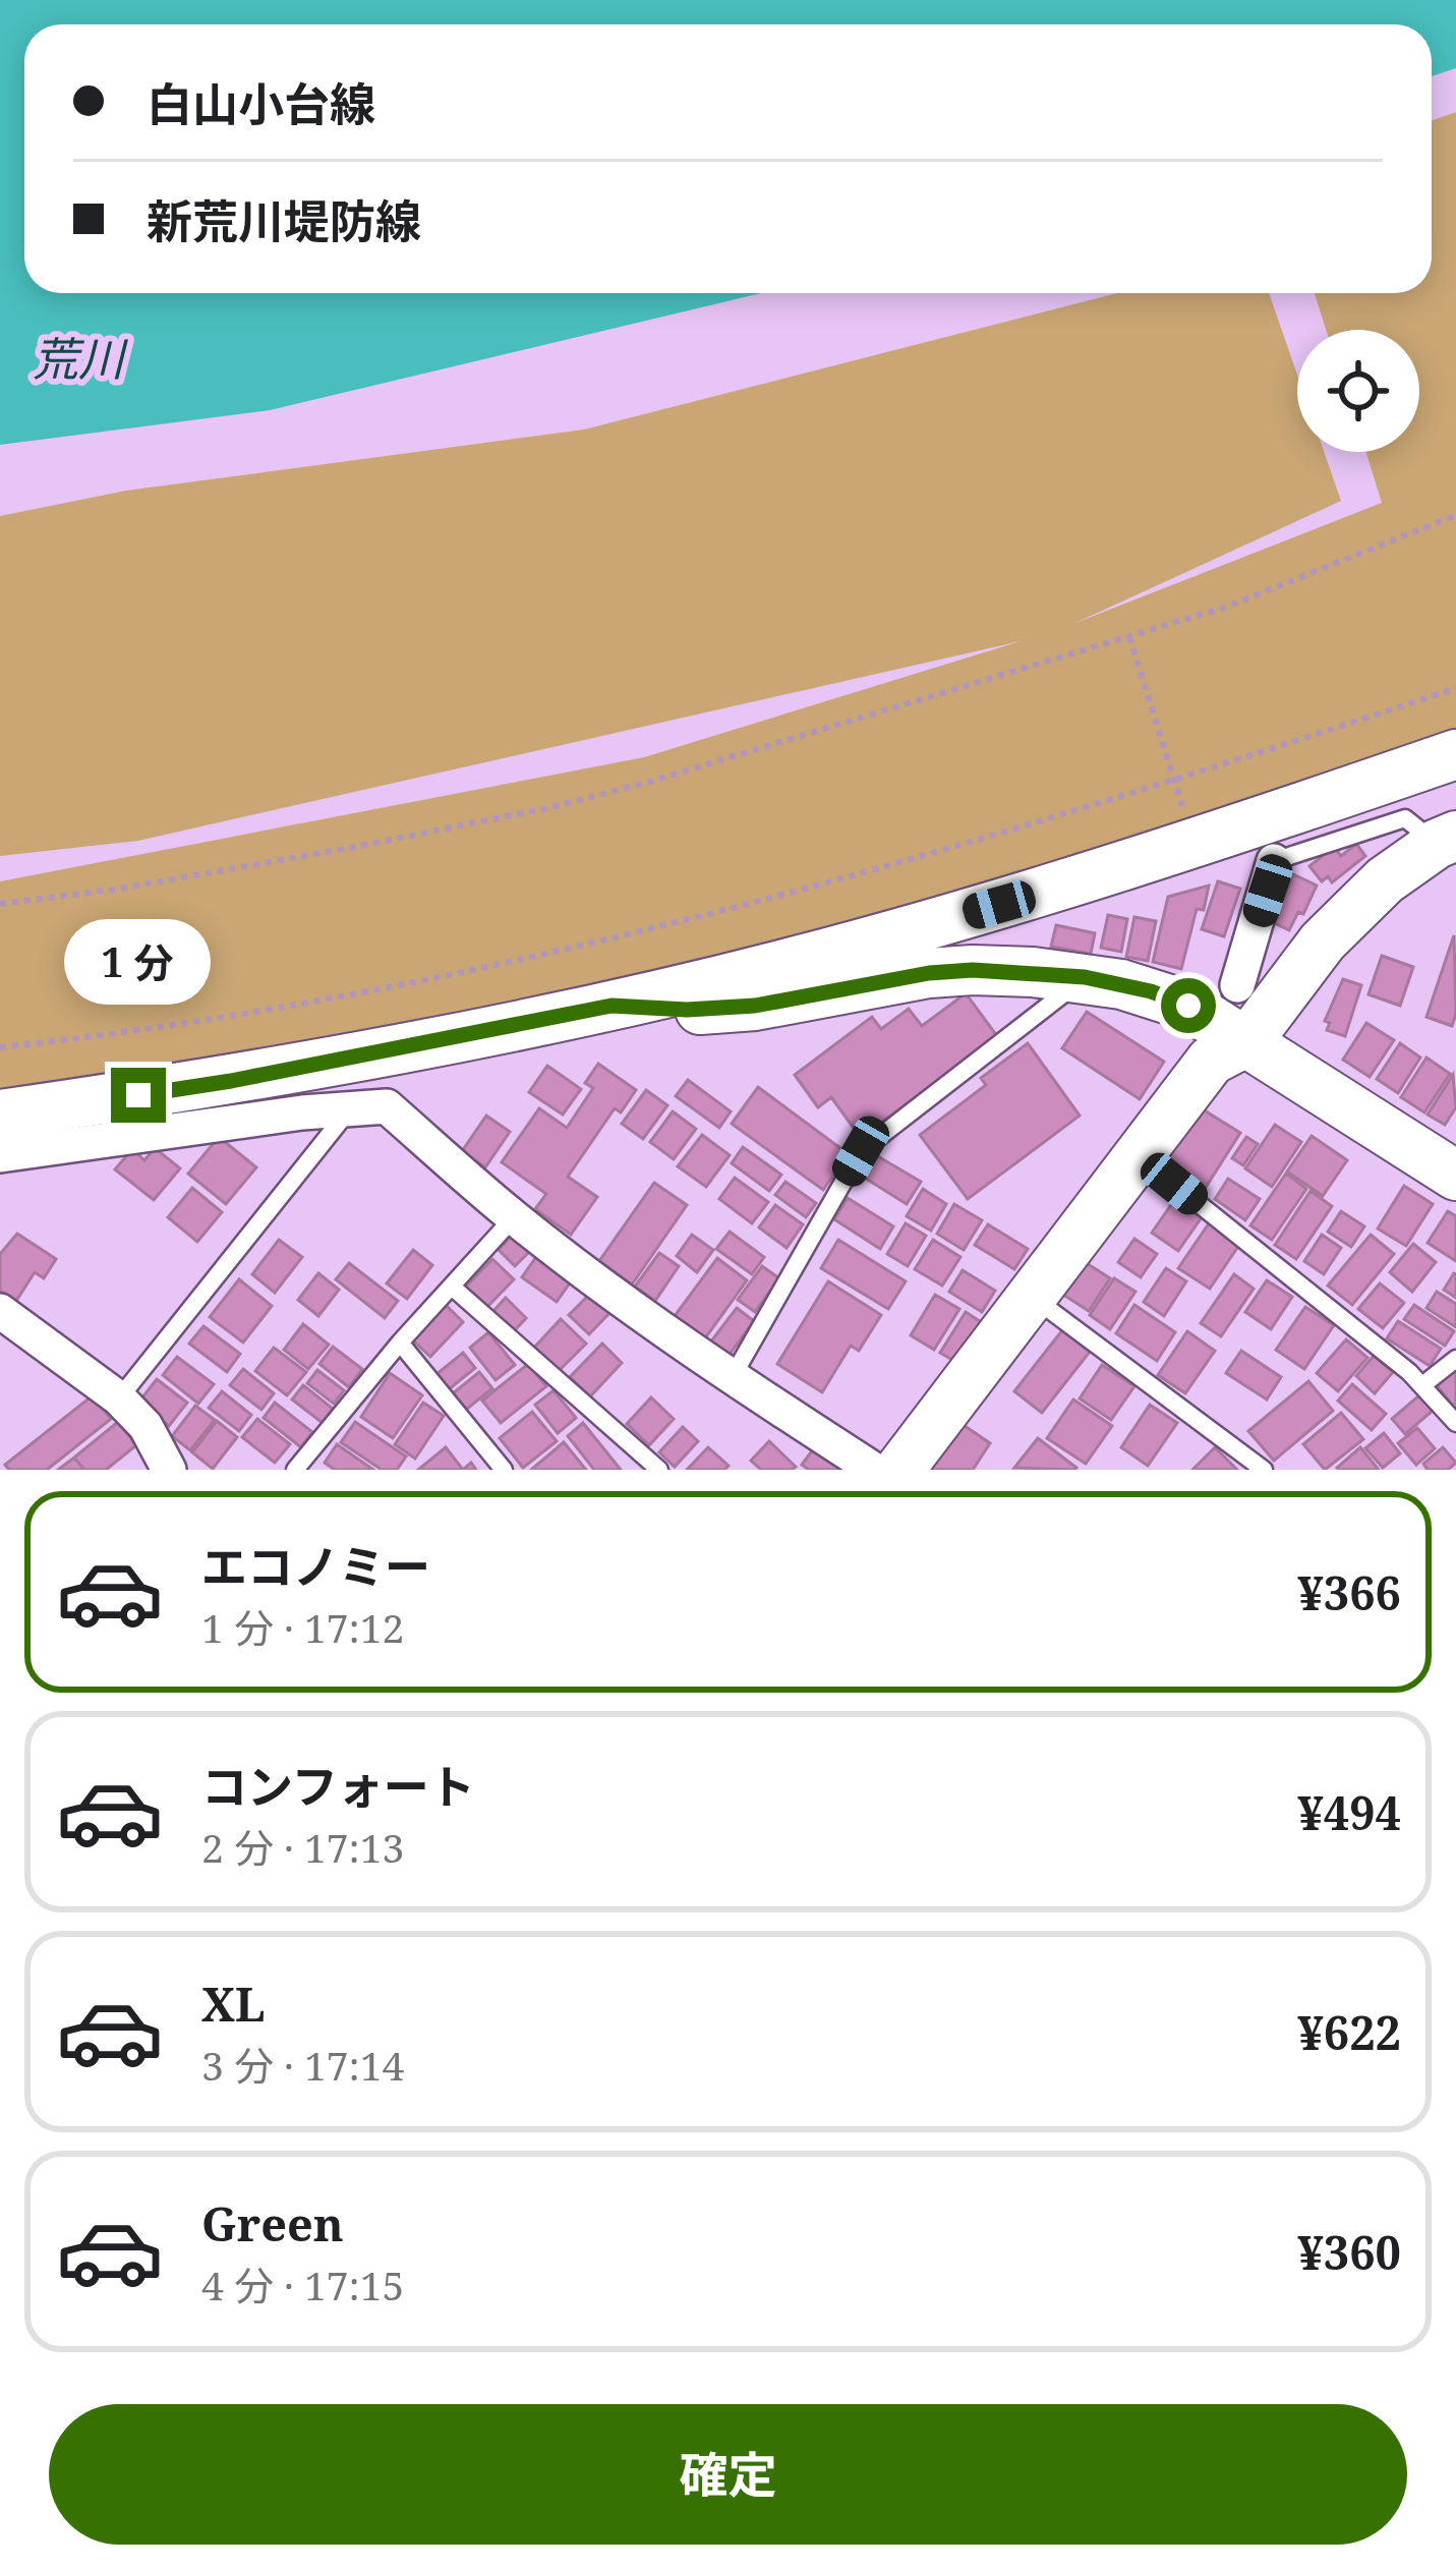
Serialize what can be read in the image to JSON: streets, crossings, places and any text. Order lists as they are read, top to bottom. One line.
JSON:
{"water":["荒川"],"page":{"banner":["白山小台線","新荒川堤防線"],"bubble":"1 分","list":[{"name":"エコノミー","note":"1 分 · 17:12","value":"¥366"},{"name":"コンフォート","note":"2 分 · 17:13","value":"¥494"},{"name":"XL","note":"3 分 · 17:14","value":"¥622"},{"name":"Green","note":"4 分 · 17:15","value":"¥360"}],"buttons":"確定"}}
